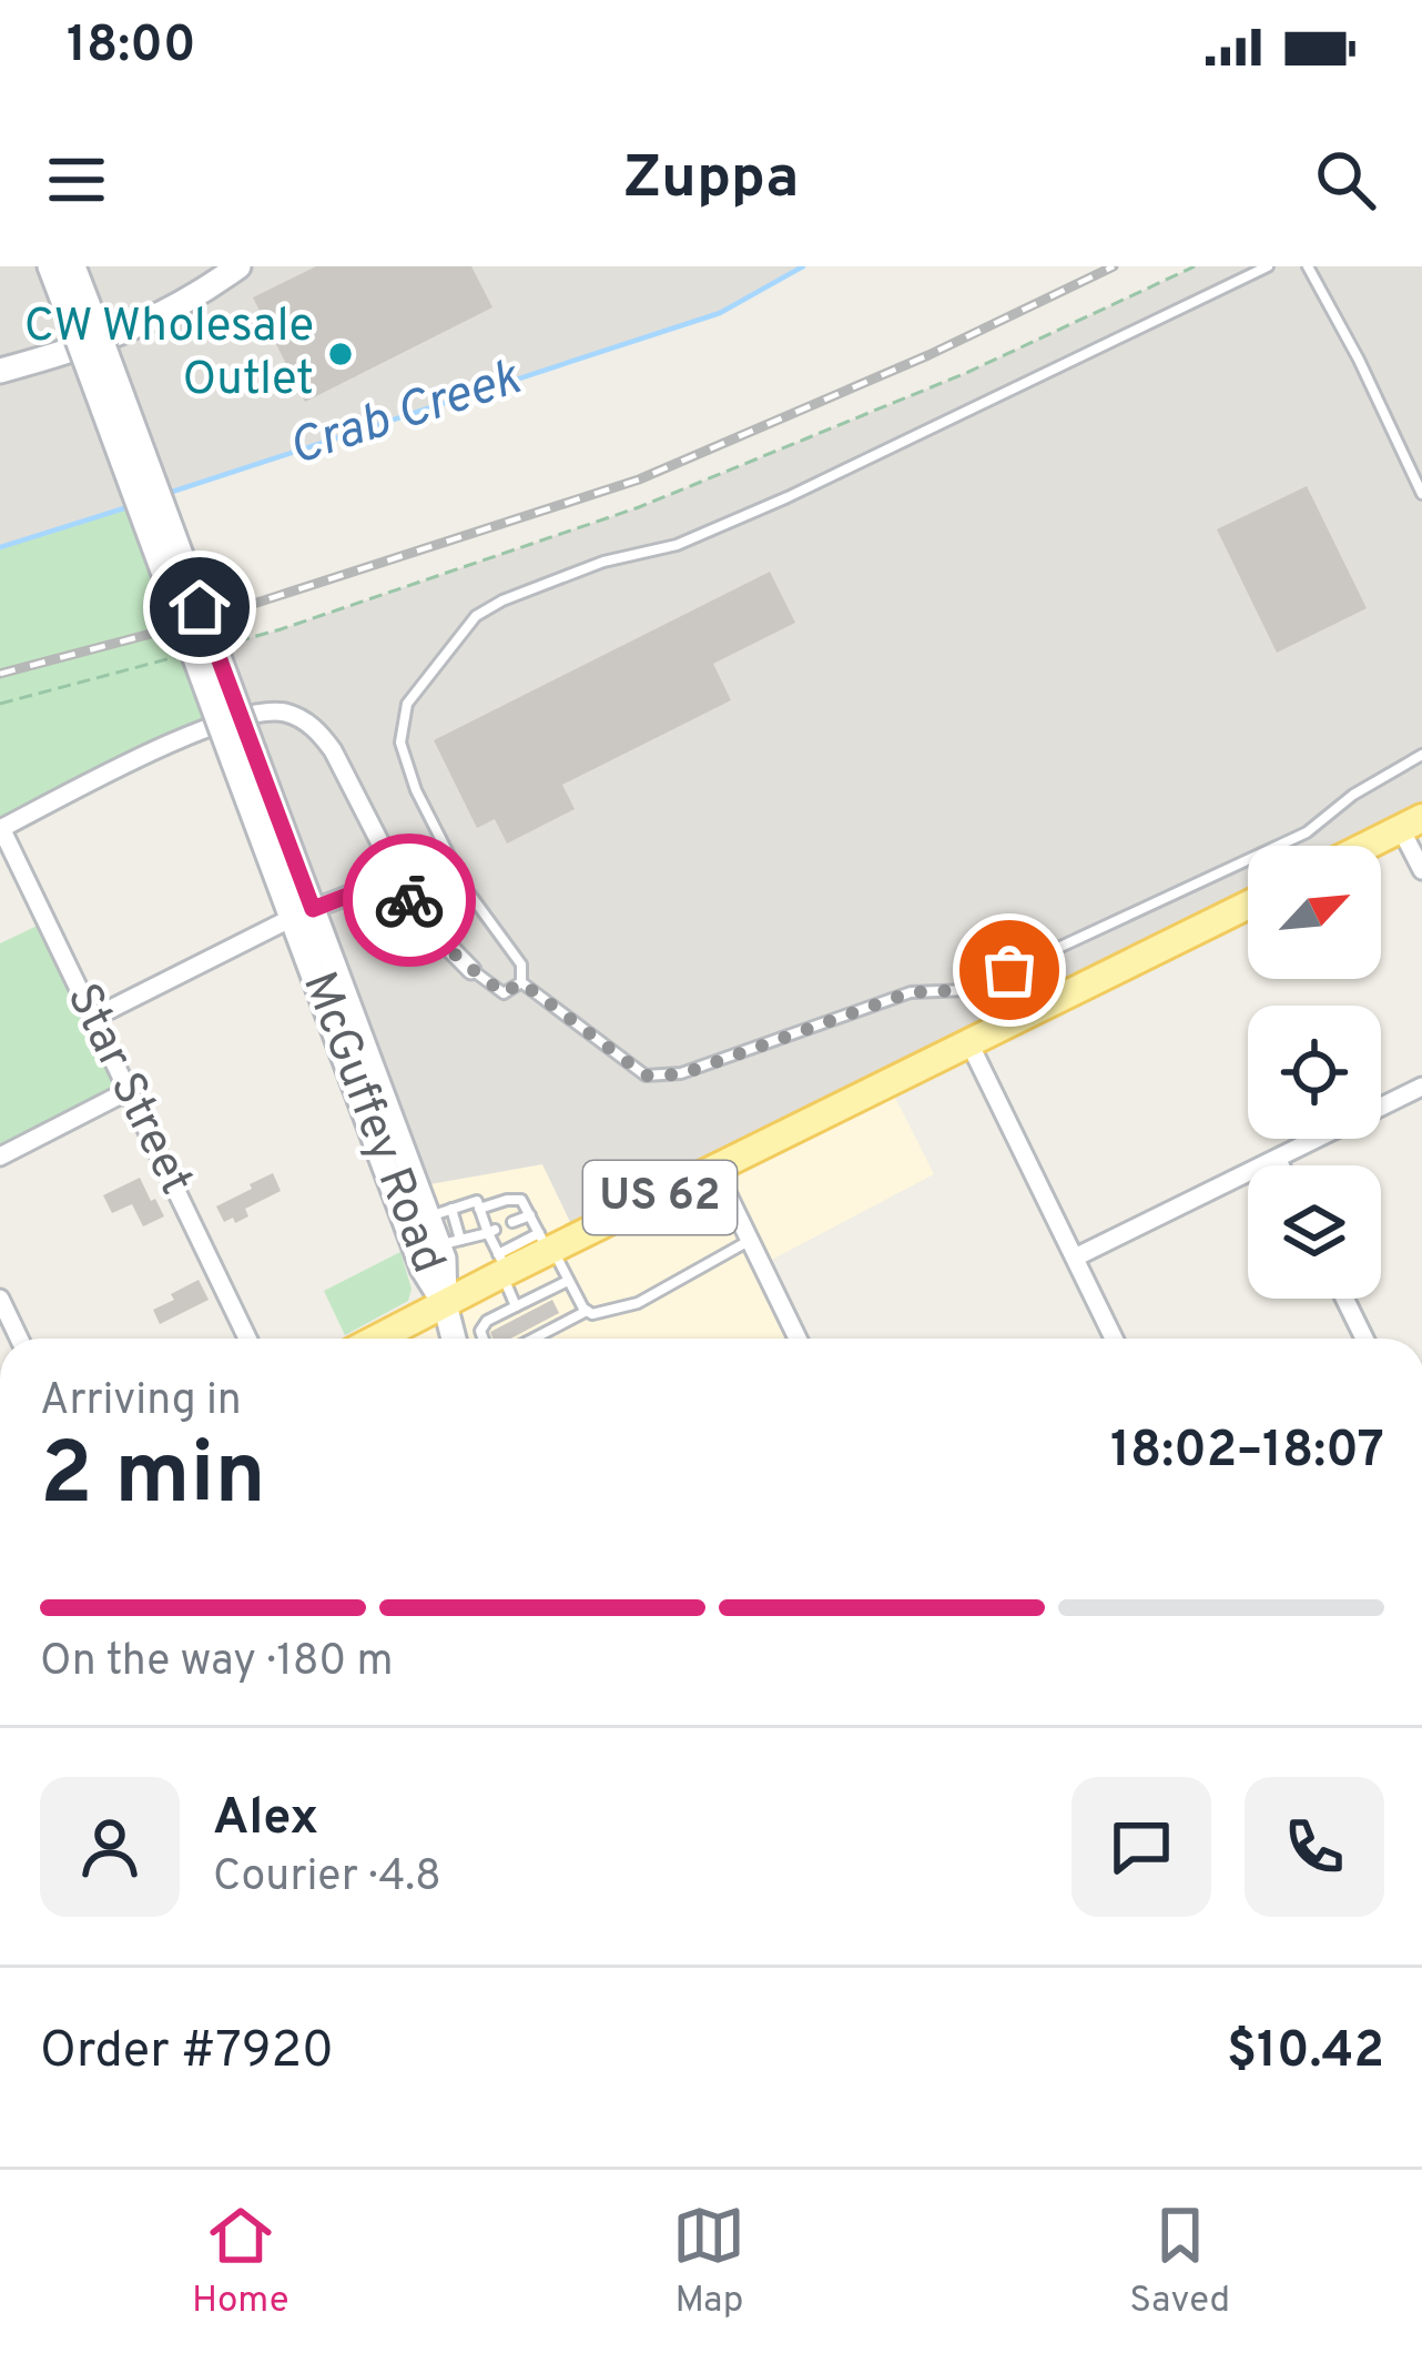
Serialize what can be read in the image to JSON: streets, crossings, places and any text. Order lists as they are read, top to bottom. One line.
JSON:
{"streets":{"main road":["McGuffey Road","US 62"],"street":["Star Street"]},"crossings":[["McGuffey Road","US 62"]],"water":["Crab Creek"],"places":["CW Wholesale Outlet"],"north":"top right","page":{"status":"18:00","header":"Zuppa","heading":["2 min","Arriving in","18:02–18:07"],"panel":["Alex","Courier · 4.8","Order #7920","$10.42"],"bar":"On the way · 180 m","tabs":["Home","Map","Saved"]}}
